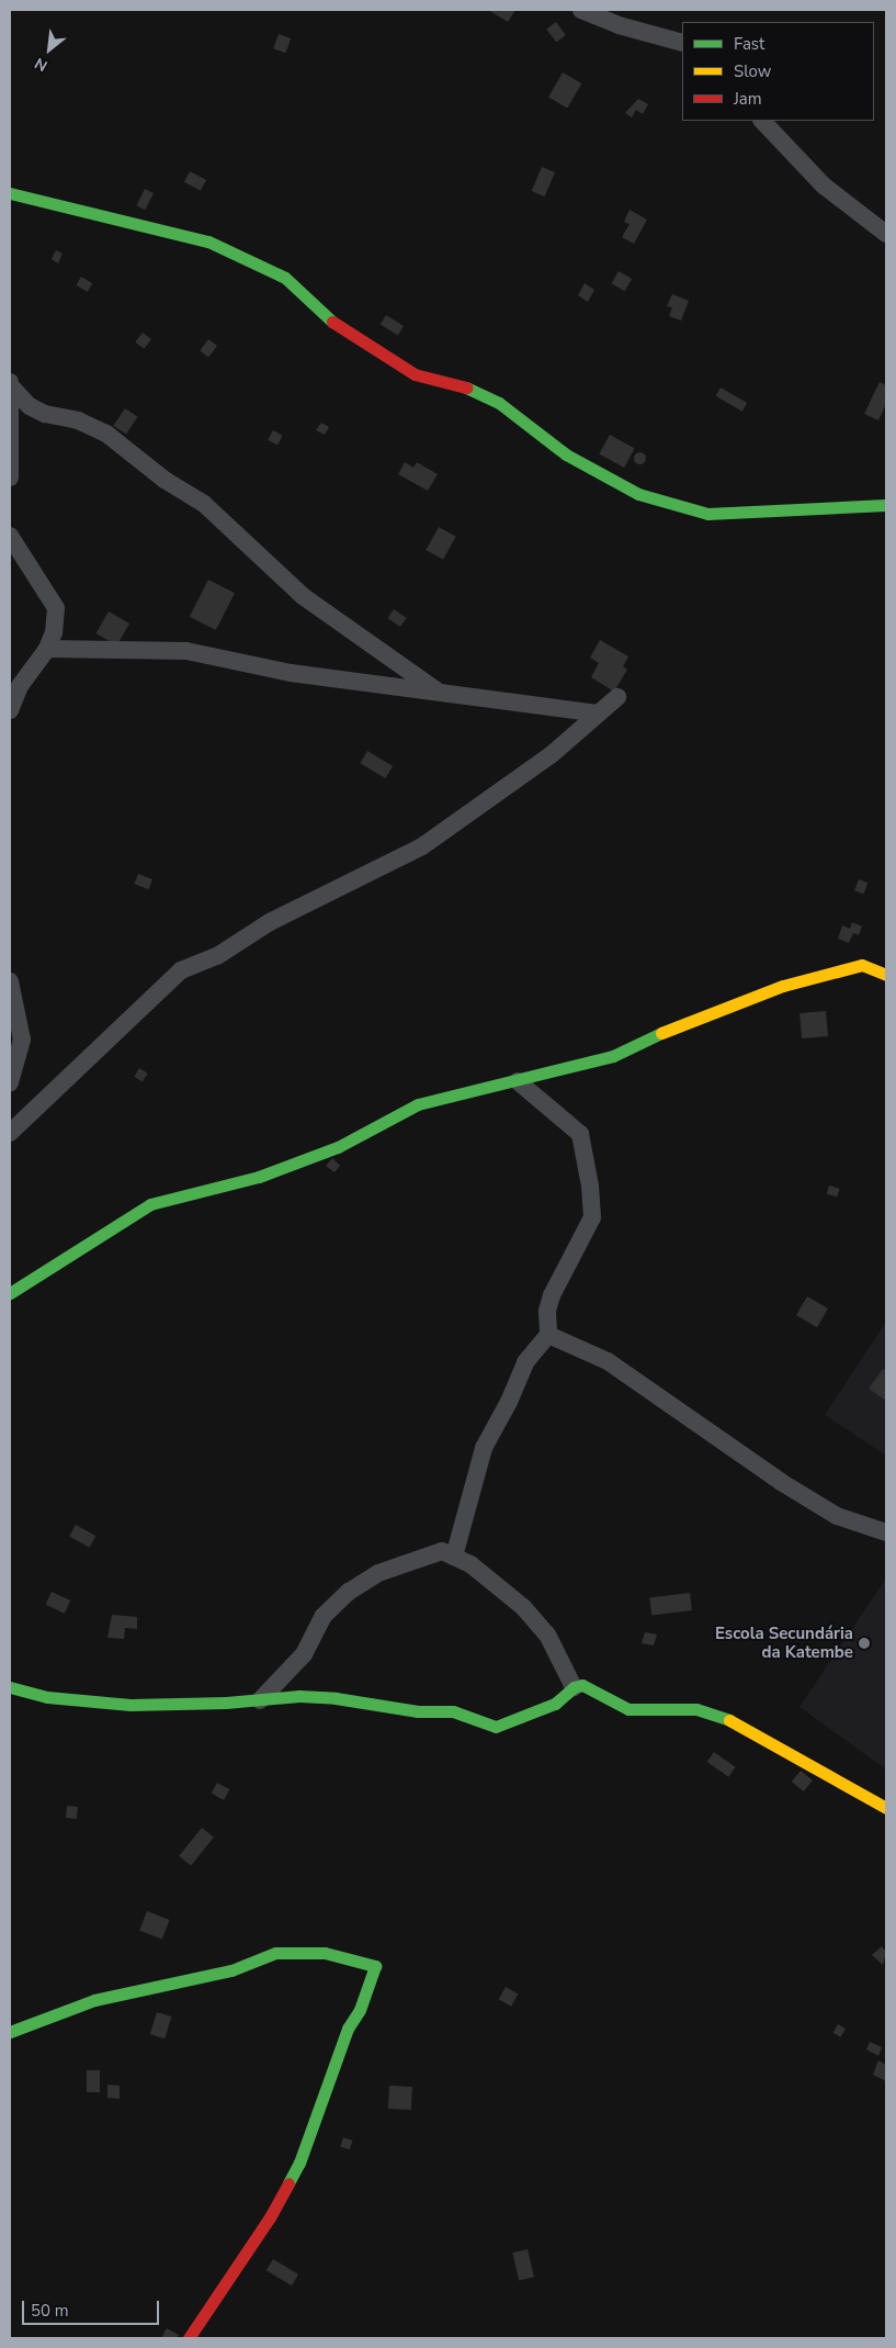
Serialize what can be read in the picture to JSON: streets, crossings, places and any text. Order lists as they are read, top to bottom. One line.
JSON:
{"places":["Escola Secundária da Katembe"],"legend":["Fast","Slow","Jam"],"scale_bar":"50 m","north":"bottom left"}
